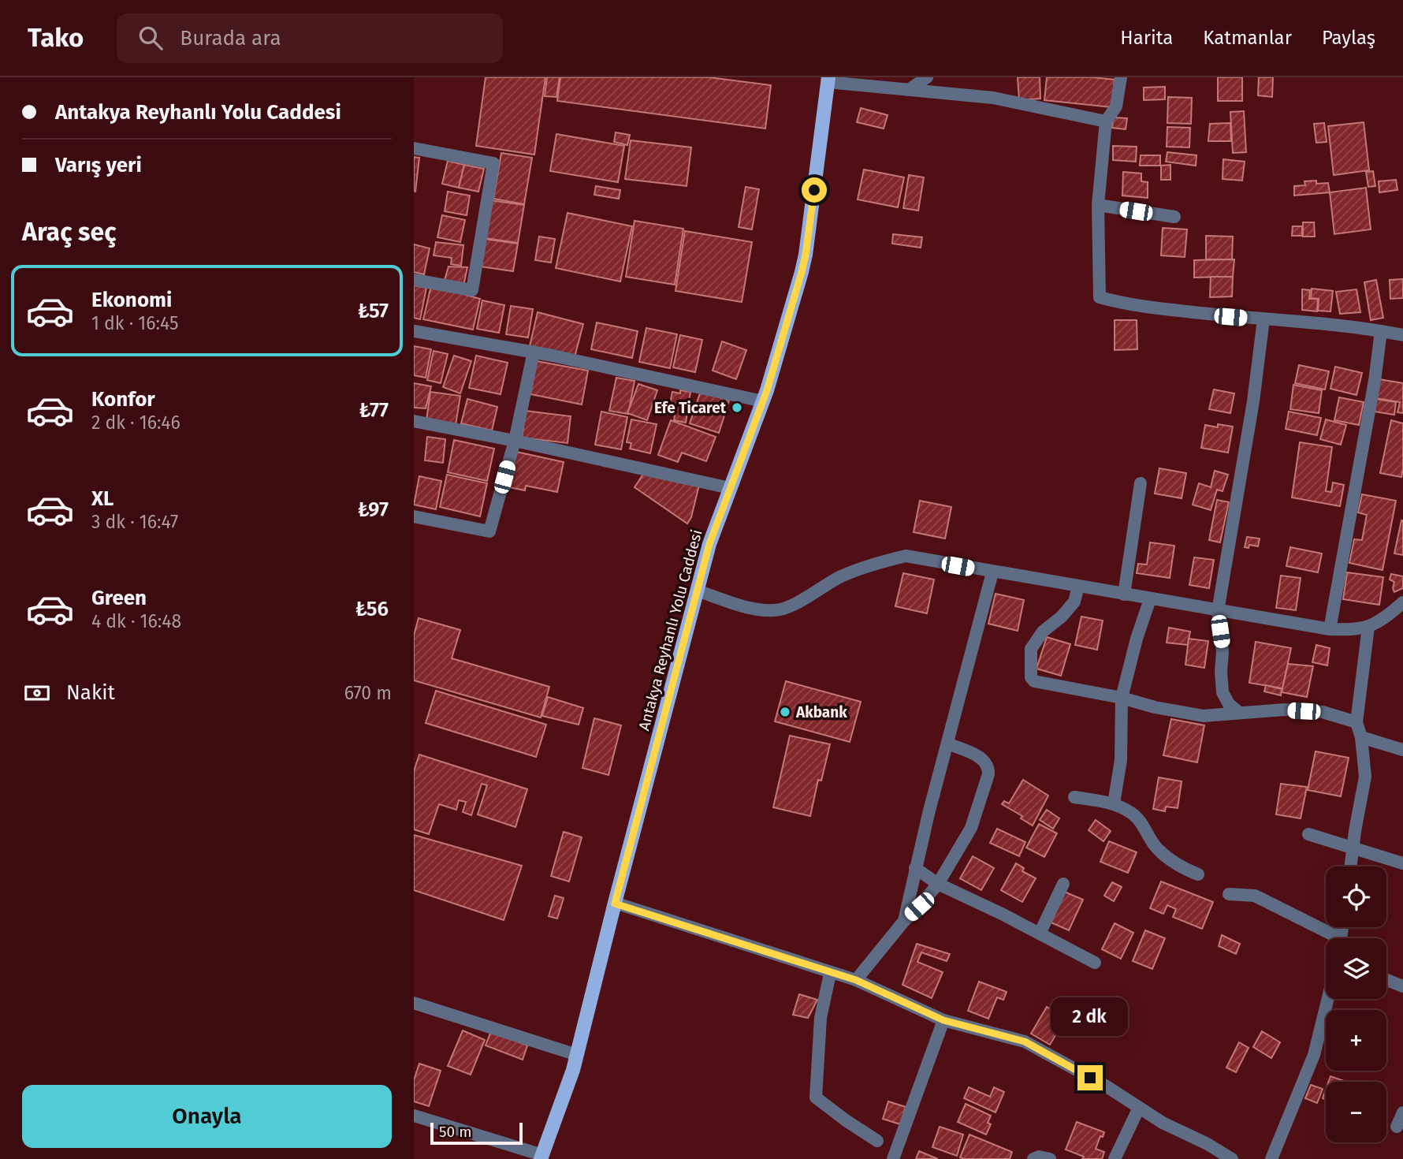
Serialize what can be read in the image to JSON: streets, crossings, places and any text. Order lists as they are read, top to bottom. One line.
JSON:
{"streets":{"main road":["Antakya Reyhanlı Yolu Caddesi"]},"places":["Efe Ticaret","Akbank"],"scale_bar":"50 m","page":{"header":"Tako","search":"Burada ara","nav":["Harita","Katmanlar","Paylaş"],"banner":["Antakya Reyhanlı Yolu Caddesi","Varış yeri"],"heading":"Araç seç","list":[{"name":"Ekonomi","note":"1 dk · 16:45","value":"₺57"},{"name":"Konfor","note":"2 dk · 16:46","value":"₺77"},{"name":"XL","note":"3 dk · 16:47","value":"₺97"},{"name":"Green","note":"4 dk · 16:48","value":"₺56"}],"pay":["Nakit","670 m"],"map_buttons":["+","−"],"bubble":"2 dk","buttons":"Onayla","scale":"50 m"}}
